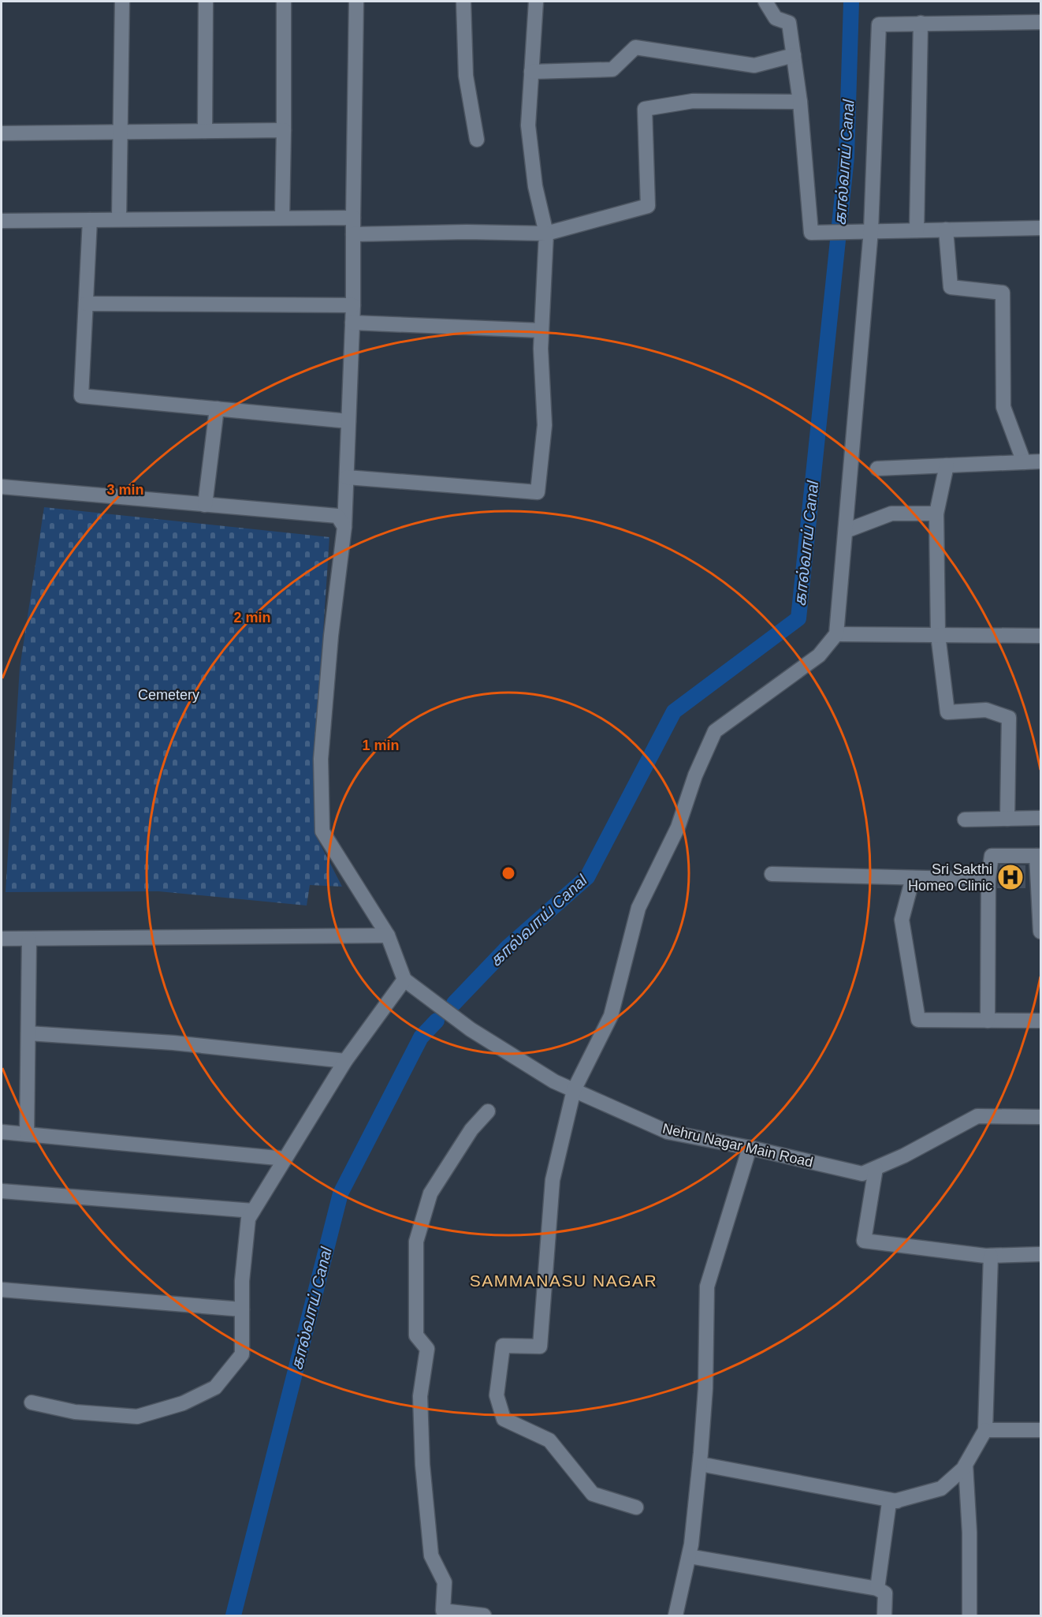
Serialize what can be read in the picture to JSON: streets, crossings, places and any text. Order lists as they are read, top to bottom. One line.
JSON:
{"streets":{"street":["Nehru Nagar Main Road"]},"districts":["SAMMANASU NAGAR"],"water":["கால்வாய் Canal"],"parks":["Cemetery"],"places":{"hospital":["Sri Sakthi Homeo Clinic"]},"rings":["3 min","2 min","1 min"]}
